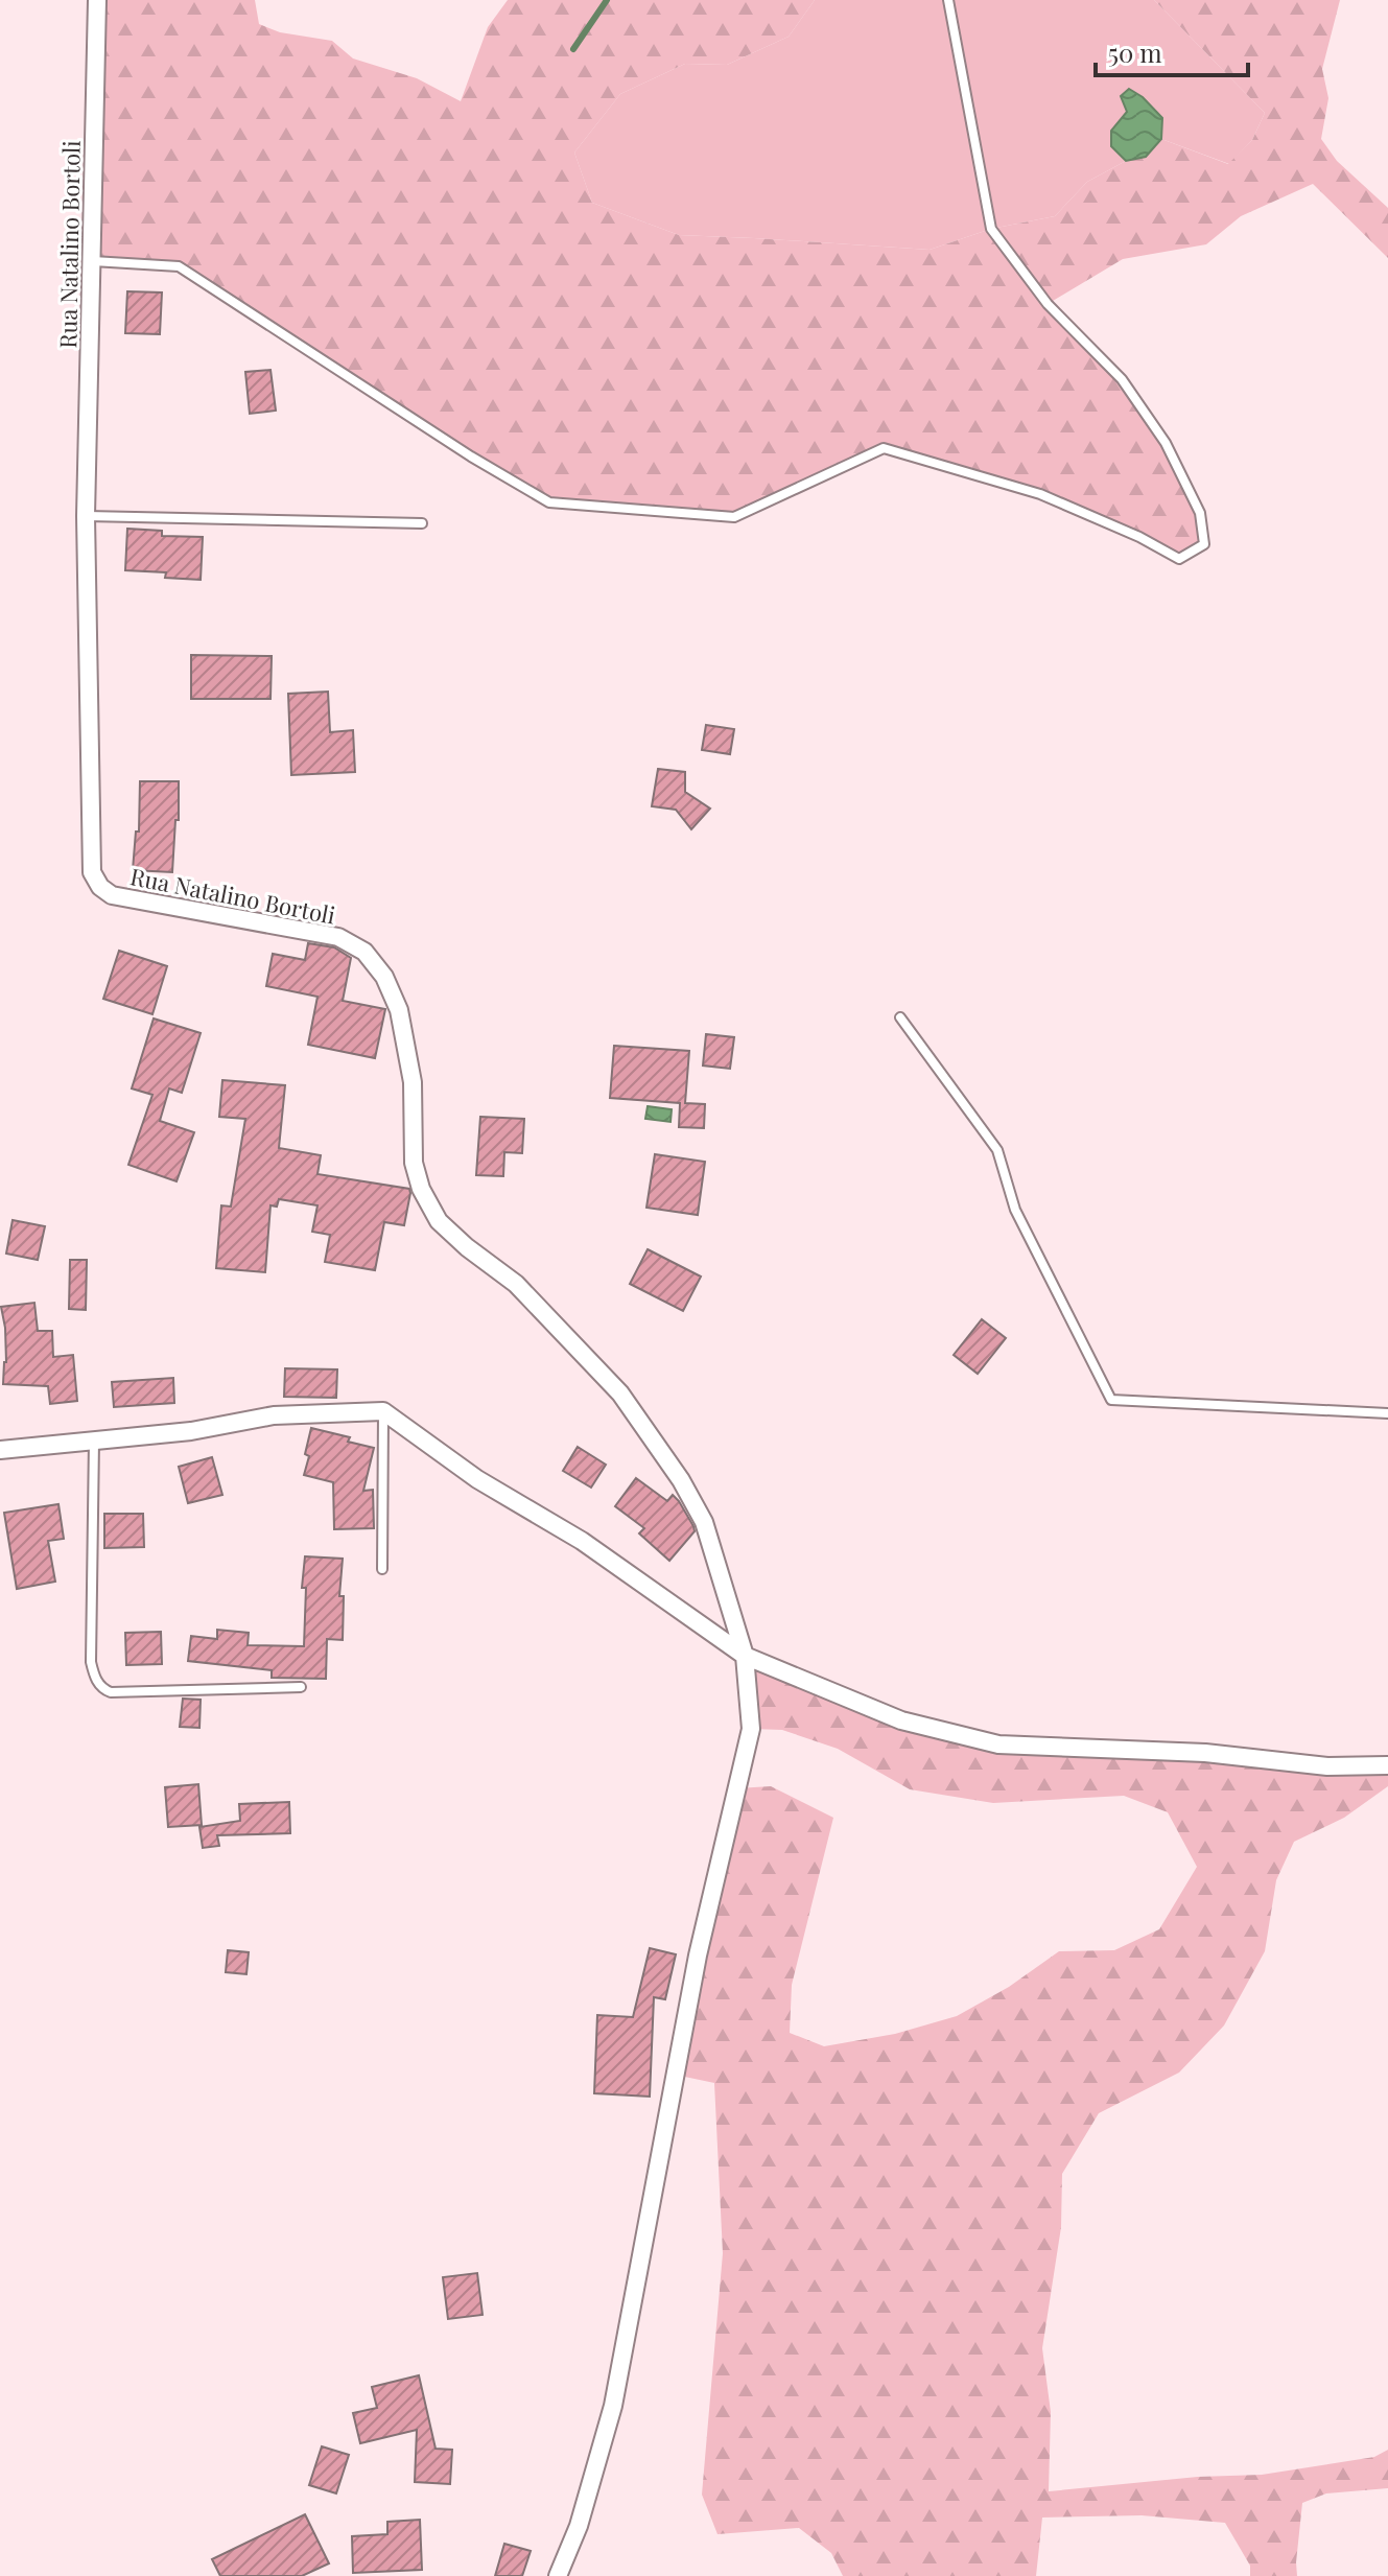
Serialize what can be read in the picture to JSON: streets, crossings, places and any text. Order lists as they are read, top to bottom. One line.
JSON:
{"streets":{"street":["Rua Natalino Bortoli"]},"scale_bar":"50 m"}
